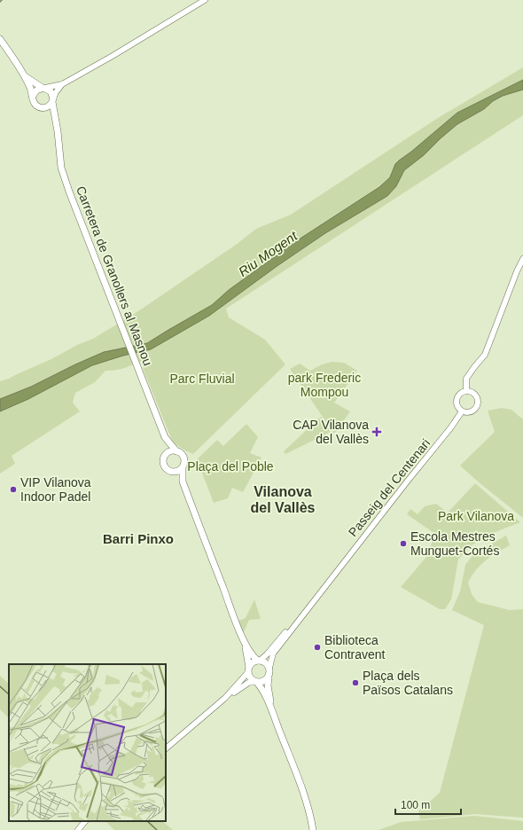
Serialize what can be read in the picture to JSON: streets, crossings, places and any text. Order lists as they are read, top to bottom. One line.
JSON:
{"streets":{"main road":["Carretera de Granollers al Masnou"],"street":["Passeig del Centenari"]},"districts":["Vilanova del Vallès","Barri Pinxo"],"water":["Riu Mogent"],"parks":["park Frederic Mompou","Parc Fluvial","Plaça del Poble","Park Vilanova"],"places":{"health":["CAP Vilanova del Vallès"],"other":["VIP Vilanova Indoor Padel","Escola Mestres Munguet-Cortés","Biblioteca Contravent","Plaça dels Països Catalans"]},"scale_bar":"100 m"}
